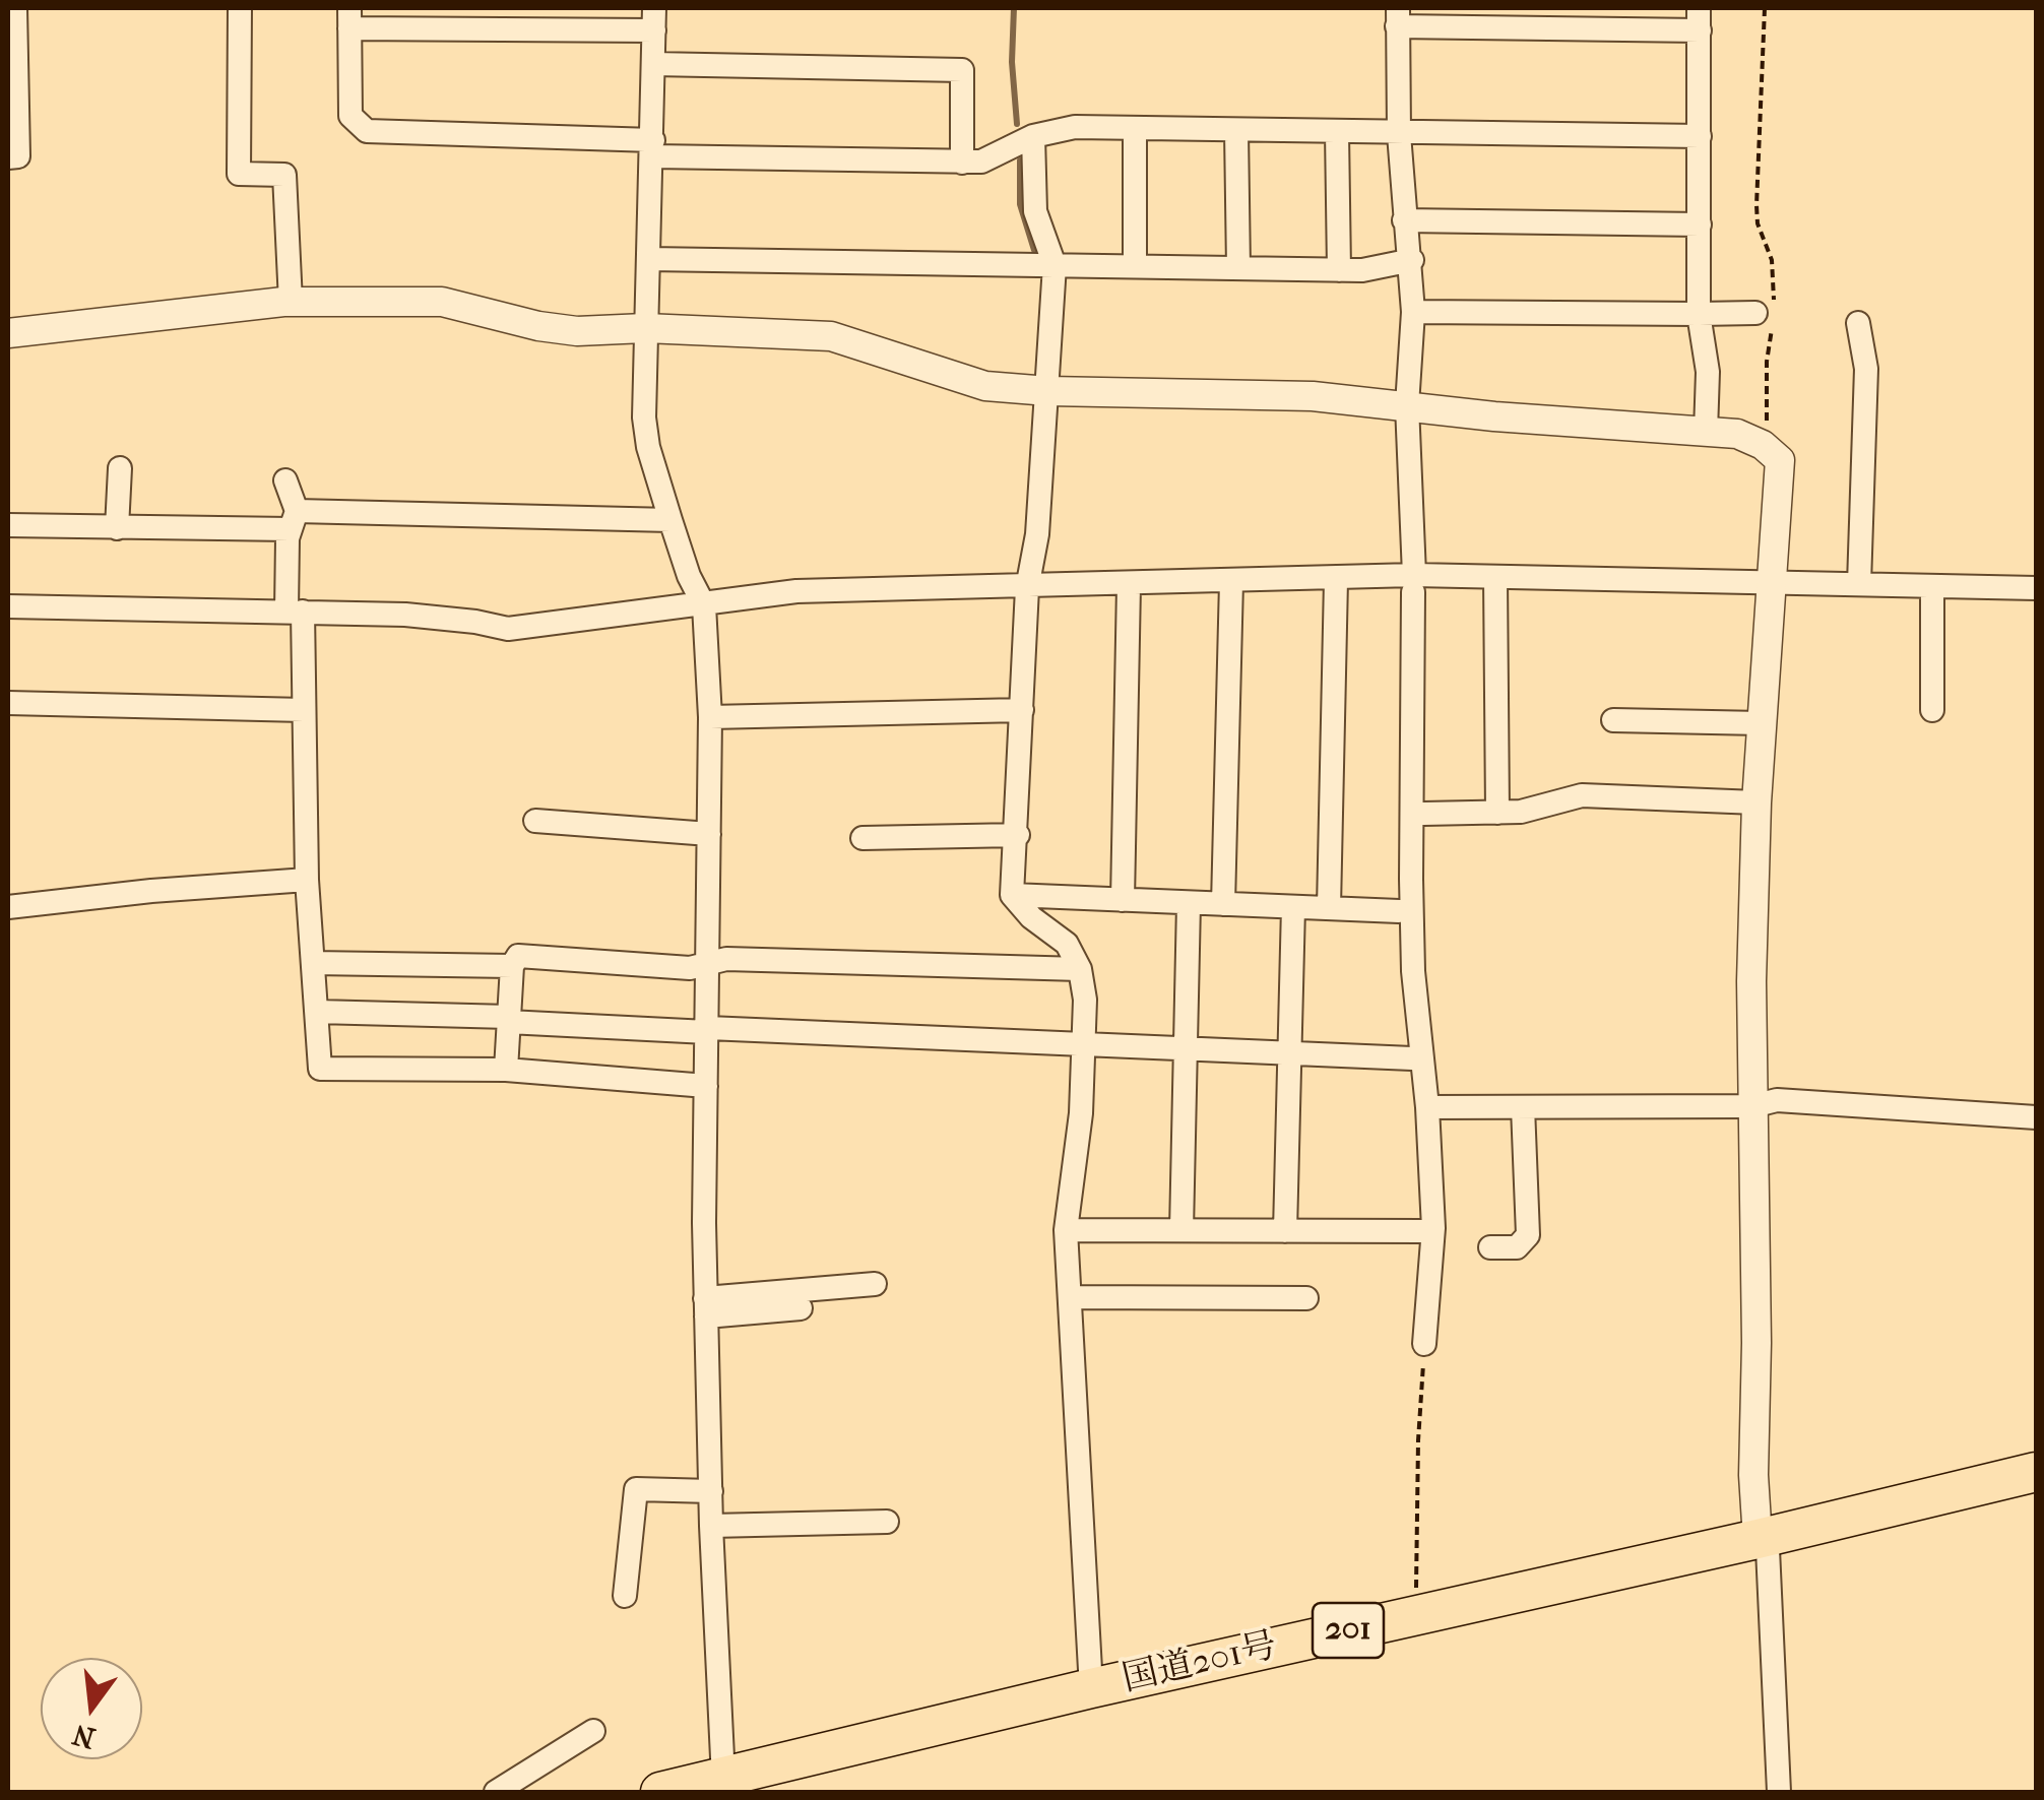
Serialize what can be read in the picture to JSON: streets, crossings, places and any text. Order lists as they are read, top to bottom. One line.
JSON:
{"streets":{"highway":["201","国道201号"]},"north":"bottom"}
